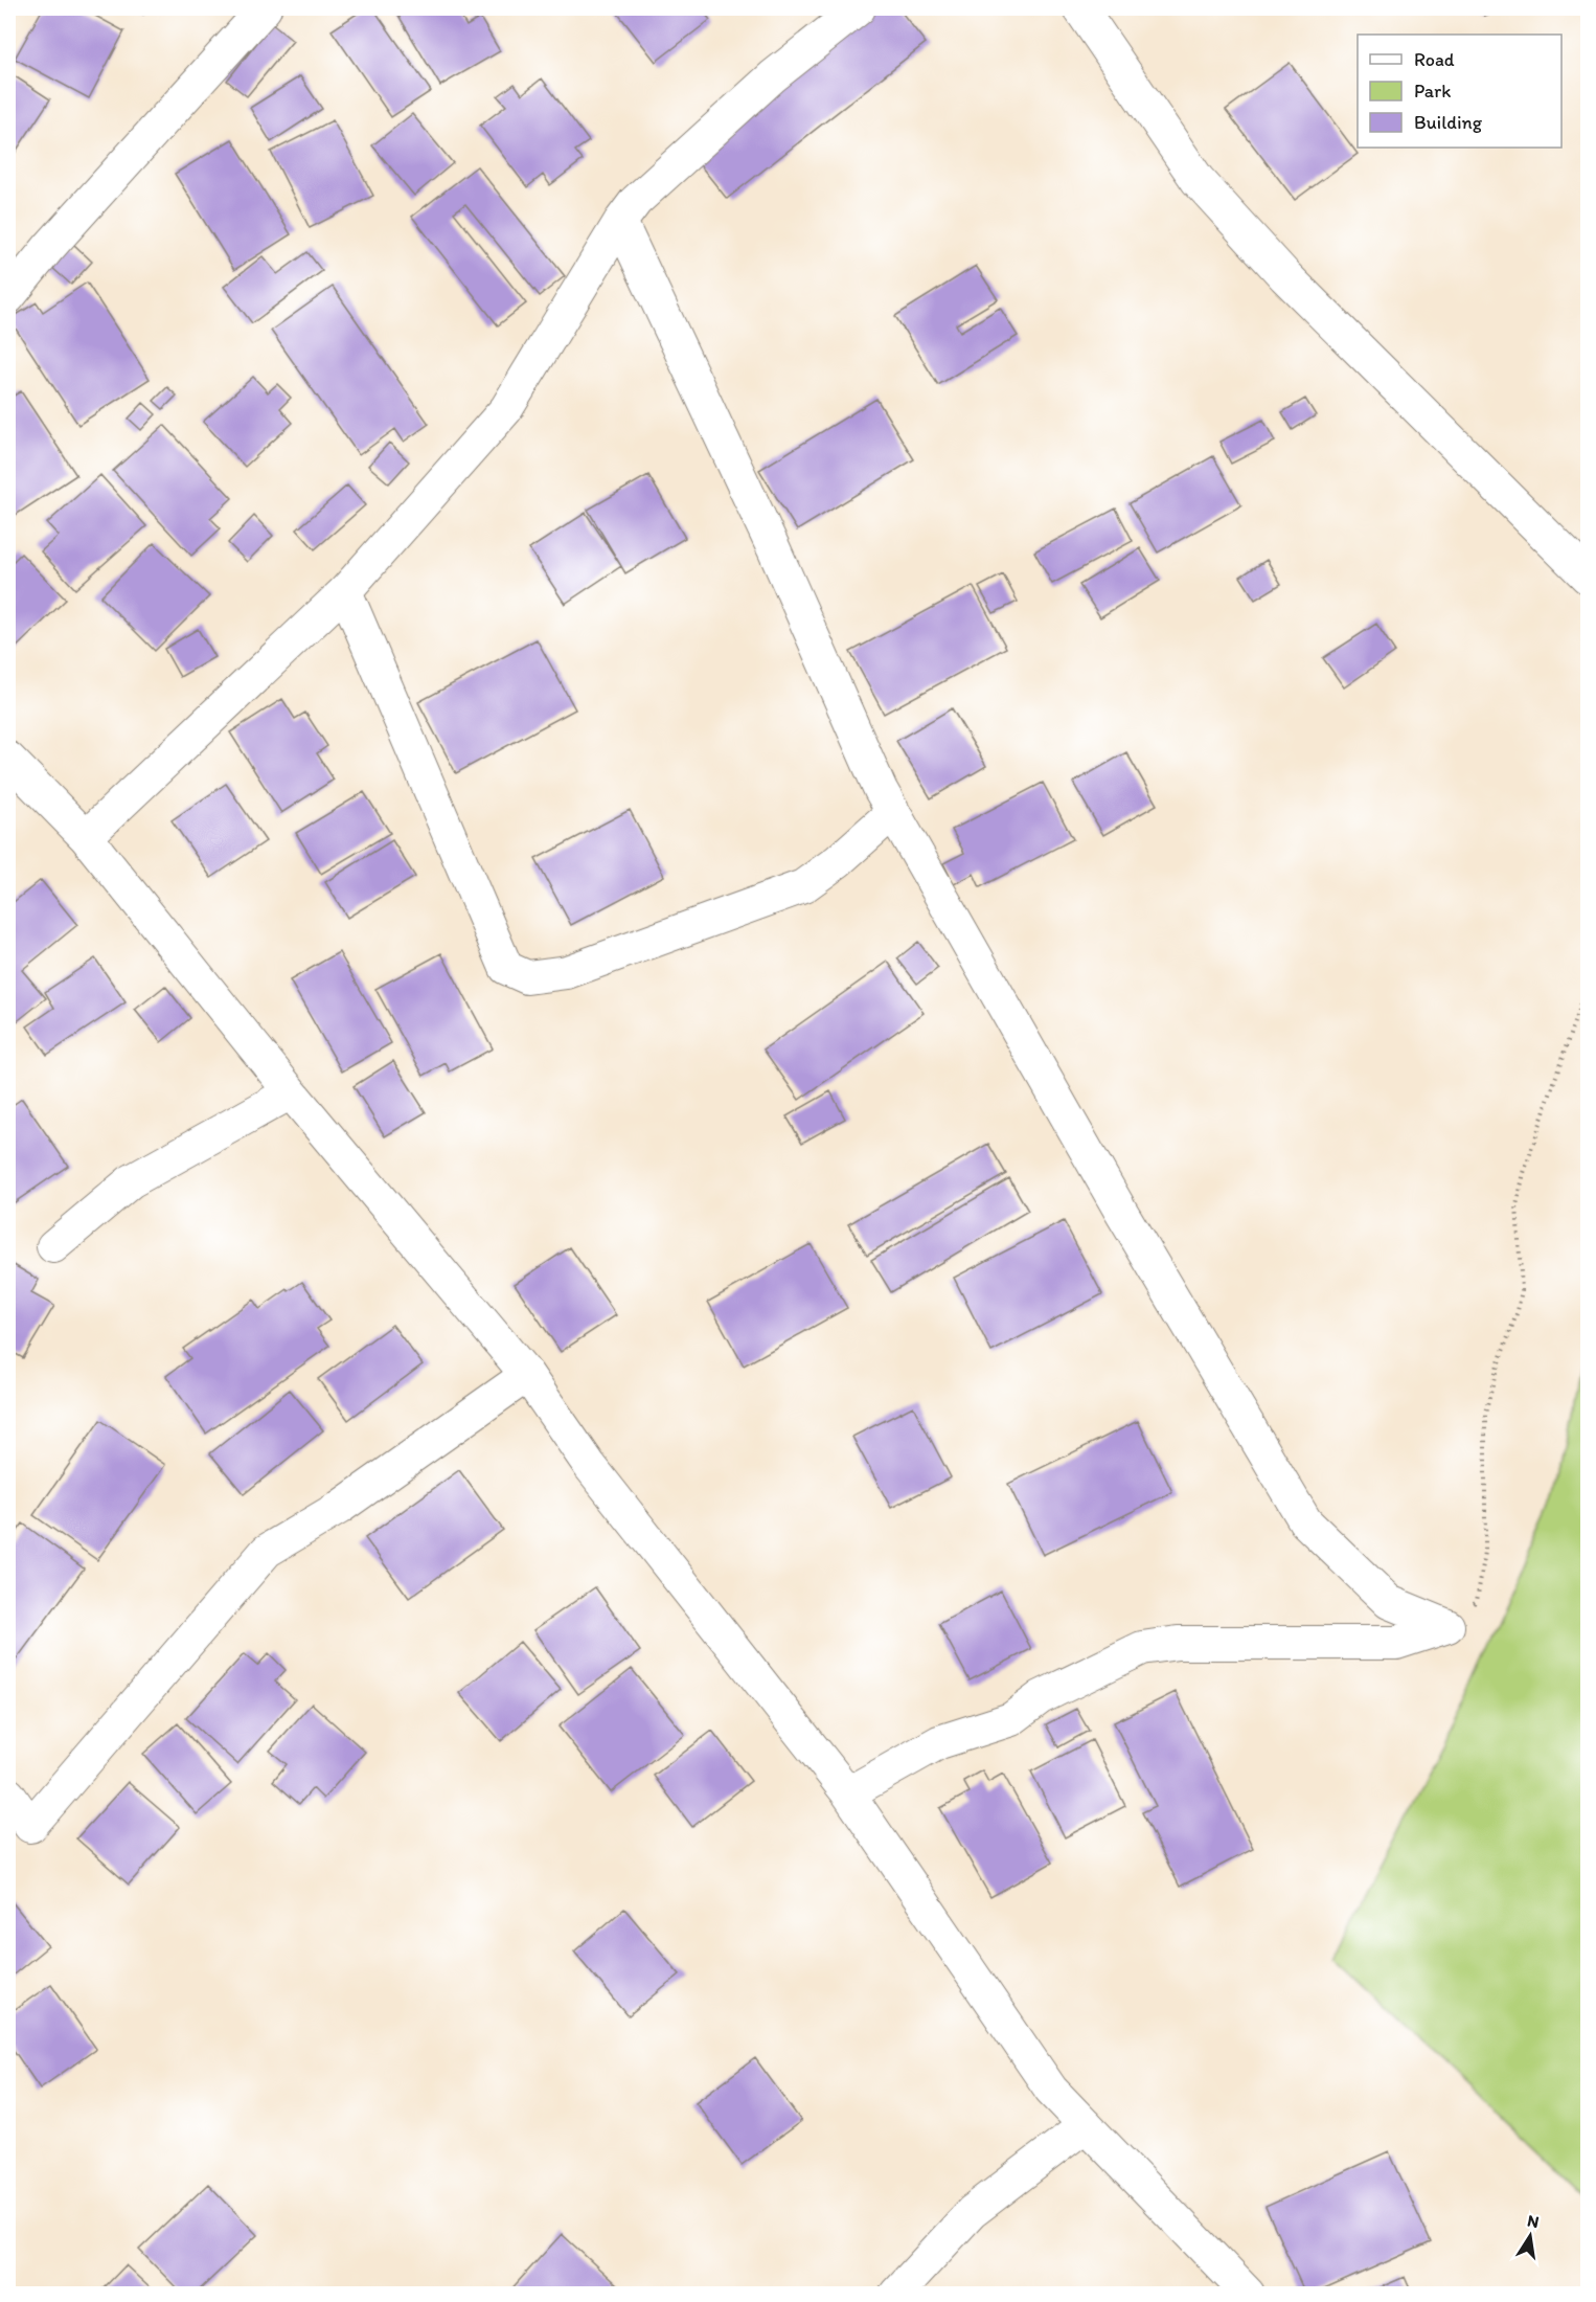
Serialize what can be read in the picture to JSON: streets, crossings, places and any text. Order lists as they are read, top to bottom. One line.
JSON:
{"legend":["Road","Park","Building"],"north":"top"}
